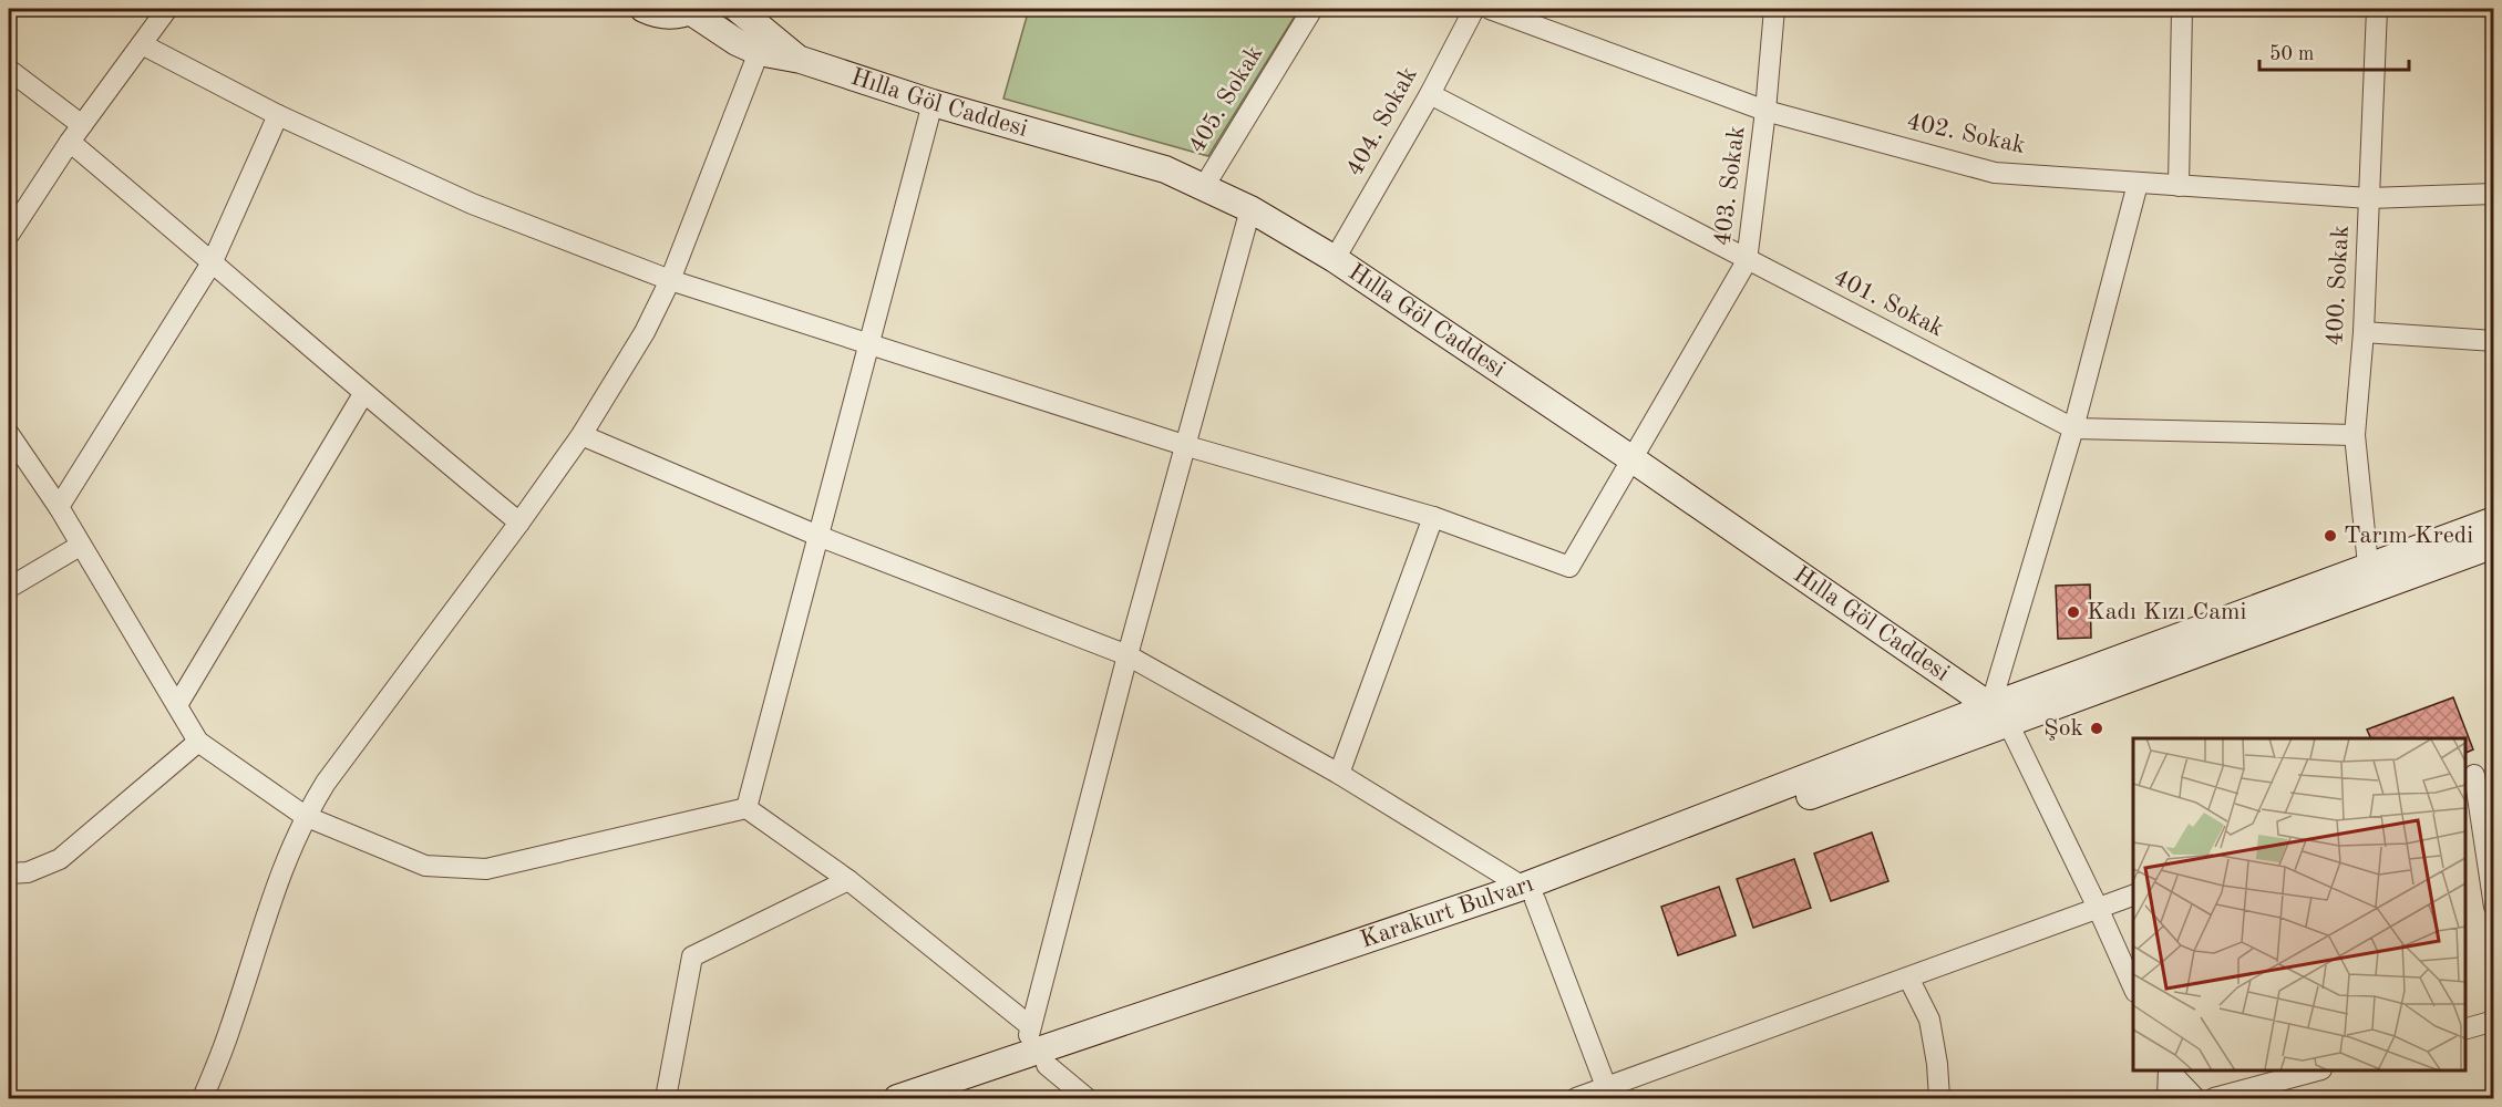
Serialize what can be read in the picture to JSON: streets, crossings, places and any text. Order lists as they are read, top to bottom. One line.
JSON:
{"streets":{"main road":["Hılla Göl Caddesi","Karakurt Bulvarı"],"street":["405. Sokak","404. Sokak","402. Sokak","403. Sokak","400. Sokak","401. Sokak"]},"crossings":[["405. Sokak","Hılla Göl Caddesi"],["Hılla Göl Caddesi","404. Sokak"],["Hılla Göl Caddesi","403. Sokak"],["Hılla Göl Caddesi","Karakurt Bulvarı"],["404. Sokak","401. Sokak"],["402. Sokak","403. Sokak"],["402. Sokak","400. Sokak"],["403. Sokak","401. Sokak"],["400. Sokak","401. Sokak"]],"places":["Tarım Kredi","Kadı Kızı Cami","Şok"],"scale_bar":"50 m"}
